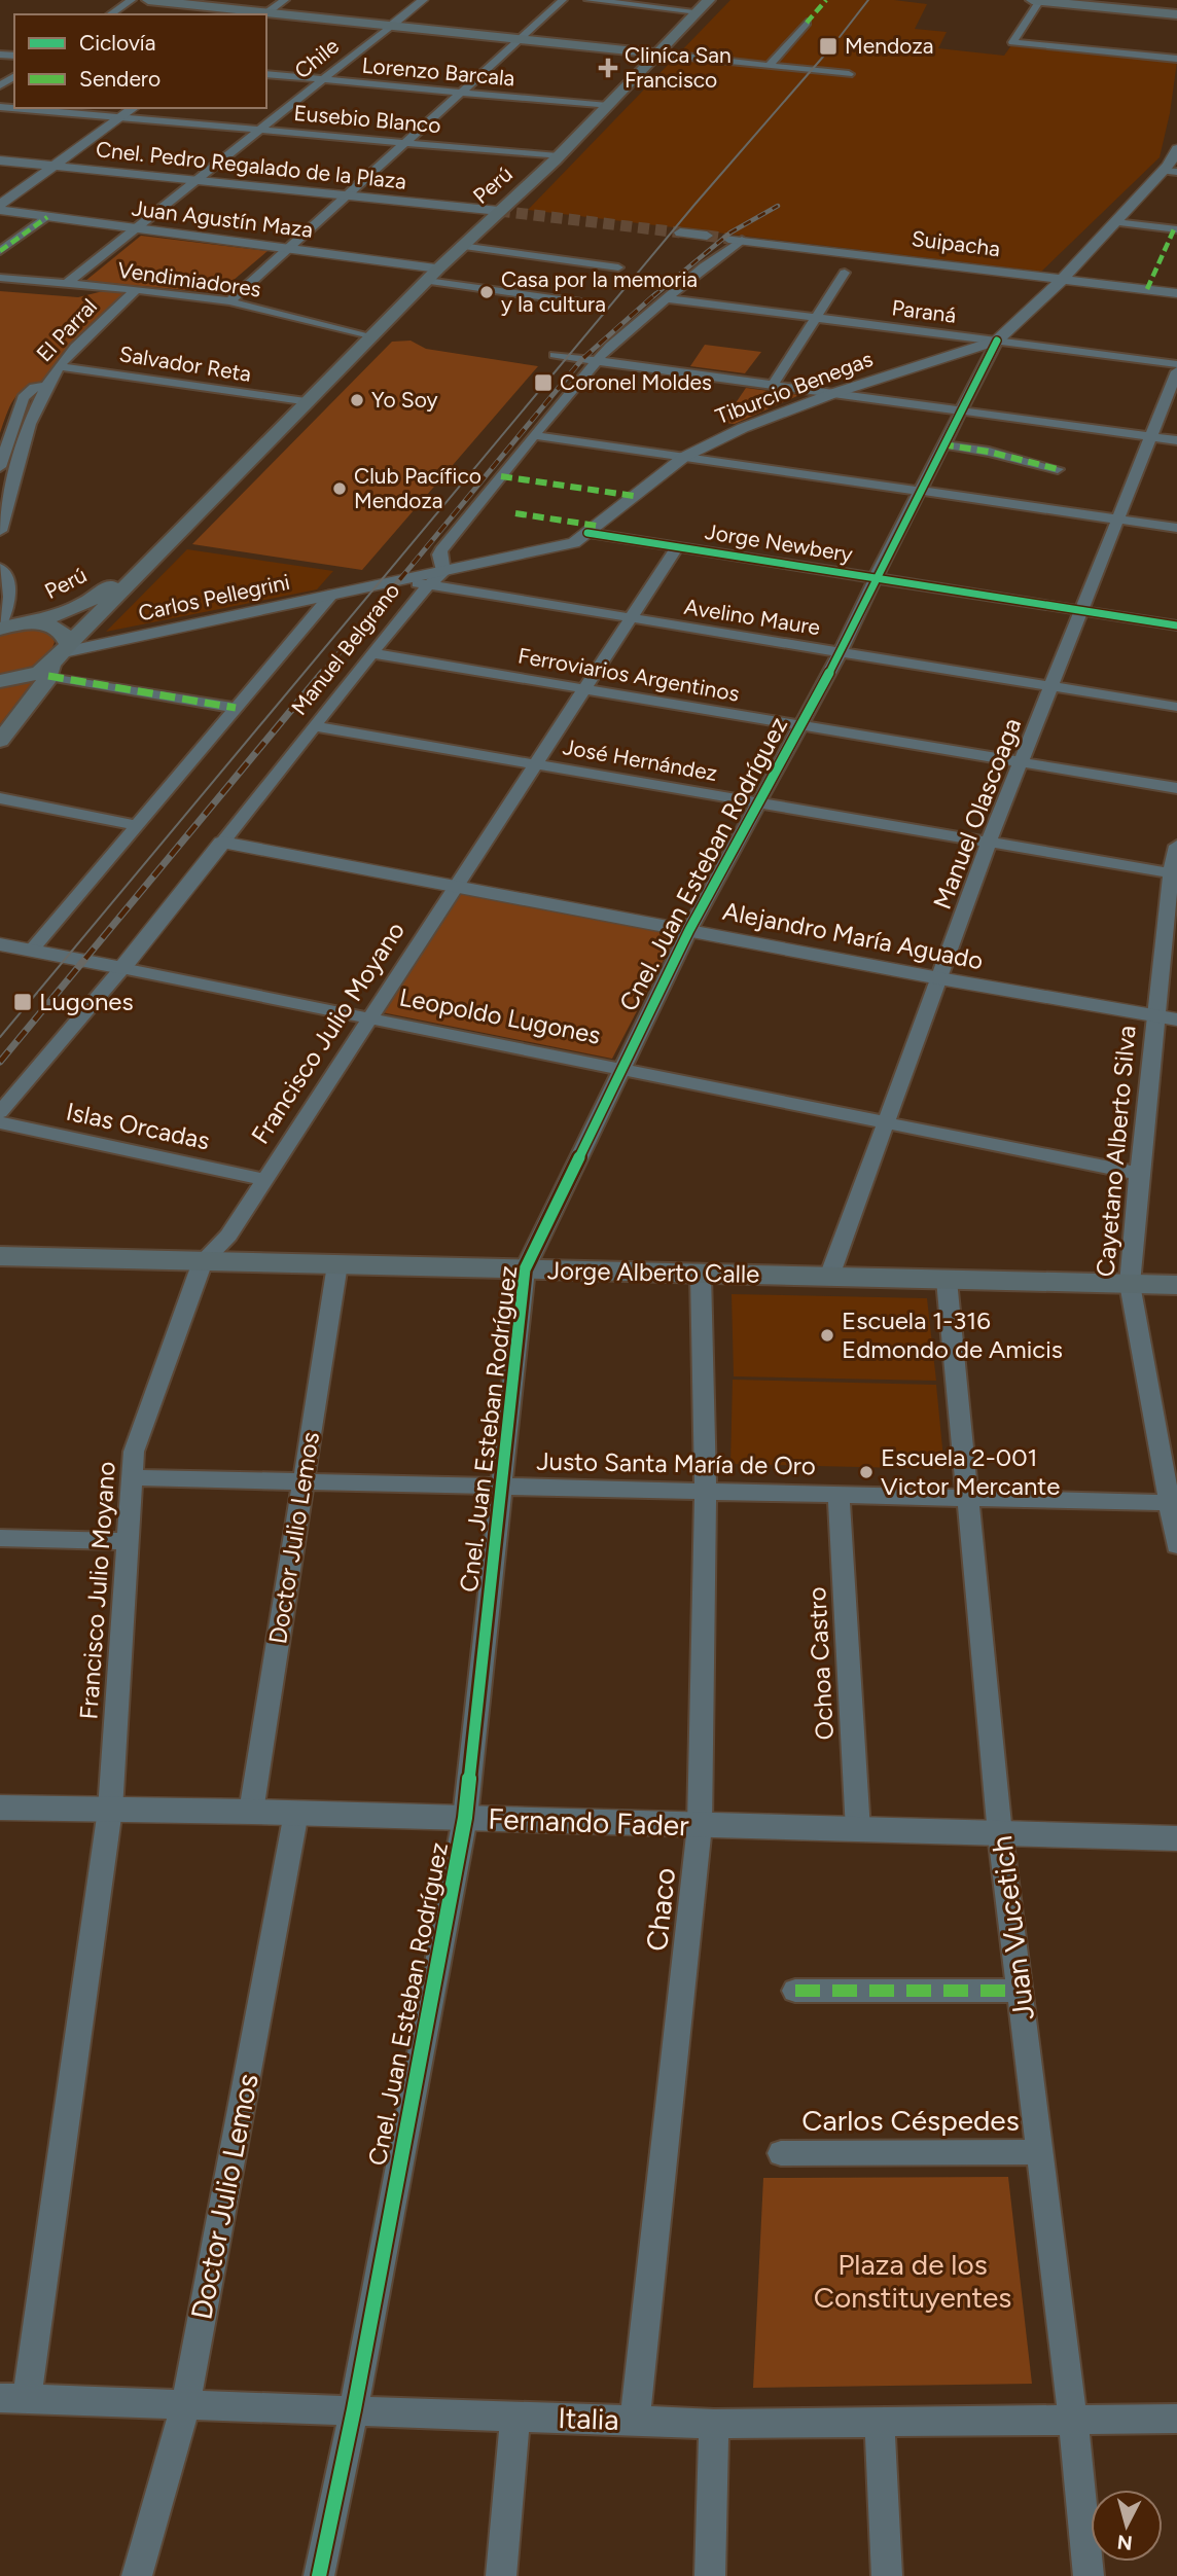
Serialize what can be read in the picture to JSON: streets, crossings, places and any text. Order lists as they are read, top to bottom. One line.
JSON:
{"streets":{"main road":["Perú","Jorge Alberto Calle"],"street":["Chile","Lorenzo Barcala","Eusebio Blanco","Cnel. Pedro Regalado de la Plaza","Juan Agustín Maza","Suipacha","Vendimiadores","Paraná","El Parral","Salvador Reta","Tiburcio Benegas","Jorge Newbery","Carlos Pellegrini","Avelino Maure","Manuel Belgrano","Ferroviarios Argentinos","José Hernández","Manuel Olascoaga","Cnel. Juan Esteban Rodríguez","Alejandro María Aguado","Leopoldo Lugones","Francisco Julio Moyano","Islas Orcadas","Cayetano Alberto Silva","Justo Santa María de Oro","Doctor Julio Lemos","Ochoa Castro","Fernando Fader","Chaco","Juan Vucetich","Carlos Céspedes","Italia"]},"crossings":[["Chile","Lorenzo Barcala"],["Chile","Eusebio Blanco"],["Chile","Cnel. Pedro Regalado de la Plaza"],["Chile","Juan Agustín Maza"],["Chile","Vendimiadores"],["Lorenzo Barcala","Perú"],["Eusebio Blanco","Perú"],["Cnel. Pedro Regalado de la Plaza","Perú"],["Perú","Juan Agustín Maza"],["Perú","Vendimiadores"],["Perú","Salvador Reta"],["Perú","Carlos Pellegrini"],["Suipacha","Tiburcio Benegas"],["Vendimiadores","El Parral"],["Paraná","Tiburcio Benegas"],["Paraná","Cnel. Juan Esteban Rodríguez"],["El Parral","Salvador Reta"],["Tiburcio Benegas","Jorge Newbery"],["Tiburcio Benegas","Carlos Pellegrini"],["Tiburcio Benegas","Avelino Maure"],["Tiburcio Benegas","Manuel Belgrano"],["Tiburcio Benegas","Cnel. Juan Esteban Rodríguez"],["Jorge Newbery","Manuel Olascoaga"],["Jorge Newbery","Cnel. Juan Esteban Rodríguez"],["Jorge Newbery","Francisco Julio Moyano"],["Carlos Pellegrini","Manuel Belgrano"],["Avelino Maure","Manuel Belgrano"],["Avelino Maure","Manuel Olascoaga"],["Avelino Maure","Cnel. Juan Esteban Rodríguez"],["Avelino Maure","Francisco Julio Moyano"],["Manuel Belgrano","Ferroviarios Argentinos"],["Manuel Belgrano","José Hernández"],["Manuel Belgrano","Alejandro María Aguado"],["Manuel Belgrano","Leopoldo Lugones"],["Ferroviarios Argentinos","Manuel Olascoaga"],["Ferroviarios Argentinos","Cnel. Juan Esteban Rodríguez"],["Ferroviarios Argentinos","Francisco Julio Moyano"],["José Hernández","Manuel Olascoaga"],["José Hernández","Cnel. Juan Esteban Rodríguez"],["José Hernández","Francisco Julio Moyano"],["José Hernández","Cayetano Alberto Silva"],["Manuel Olascoaga","Alejandro María Aguado"],["Manuel Olascoaga","Leopoldo Lugones"],["Manuel Olascoaga","Jorge Alberto Calle"],["Cnel. Juan Esteban Rodríguez","Alejandro María Aguado"],["Cnel. Juan Esteban Rodríguez","Leopoldo Lugones"],["Cnel. Juan Esteban Rodríguez","Jorge Alberto Calle"],["Cnel. Juan Esteban Rodríguez","Justo Santa María de Oro"],["Cnel. Juan Esteban Rodríguez","Fernando Fader"],["Cnel. Juan Esteban Rodríguez","Italia"],["Alejandro María Aguado","Francisco Julio Moyano"],["Alejandro María Aguado","Cayetano Alberto Silva"],["Leopoldo Lugones","Francisco Julio Moyano"],["Leopoldo Lugones","Cayetano Alberto Silva"],["Francisco Julio Moyano","Islas Orcadas"],["Francisco Julio Moyano","Jorge Alberto Calle"],["Francisco Julio Moyano","Justo Santa María de Oro"],["Francisco Julio Moyano","Fernando Fader"],["Francisco Julio Moyano","Italia"],["Cayetano Alberto Silva","Jorge Alberto Calle"],["Cayetano Alberto Silva","Justo Santa María de Oro"],["Jorge Alberto Calle","Doctor Julio Lemos"],["Jorge Alberto Calle","Chaco"],["Jorge Alberto Calle","Juan Vucetich"],["Justo Santa María de Oro","Doctor Julio Lemos"],["Justo Santa María de Oro","Ochoa Castro"],["Justo Santa María de Oro","Chaco"],["Justo Santa María de Oro","Juan Vucetich"],["Doctor Julio Lemos","Fernando Fader"],["Doctor Julio Lemos","Italia"],["Ochoa Castro","Fernando Fader"],["Fernando Fader","Chaco"],["Fernando Fader","Juan Vucetich"],["Chaco","Italia"],["Juan Vucetich","Carlos Céspedes"],["Juan Vucetich","Italia"]],"parks":["Plaza de los Constituyentes"],"places":{"transit":["Mendoza","Coronel Moldes","Lugones"],"health":["Cliníca San Francisco"],"other":["Casa por la memoria y la cultura","Yo Soy","Club Pacífico Mendoza","Escuela 1-316 Edmondo de Amicis","Escuela 2-001 Victor Mercante"]},"legend":["Ciclovía","Sendero"],"north":"bottom"}
